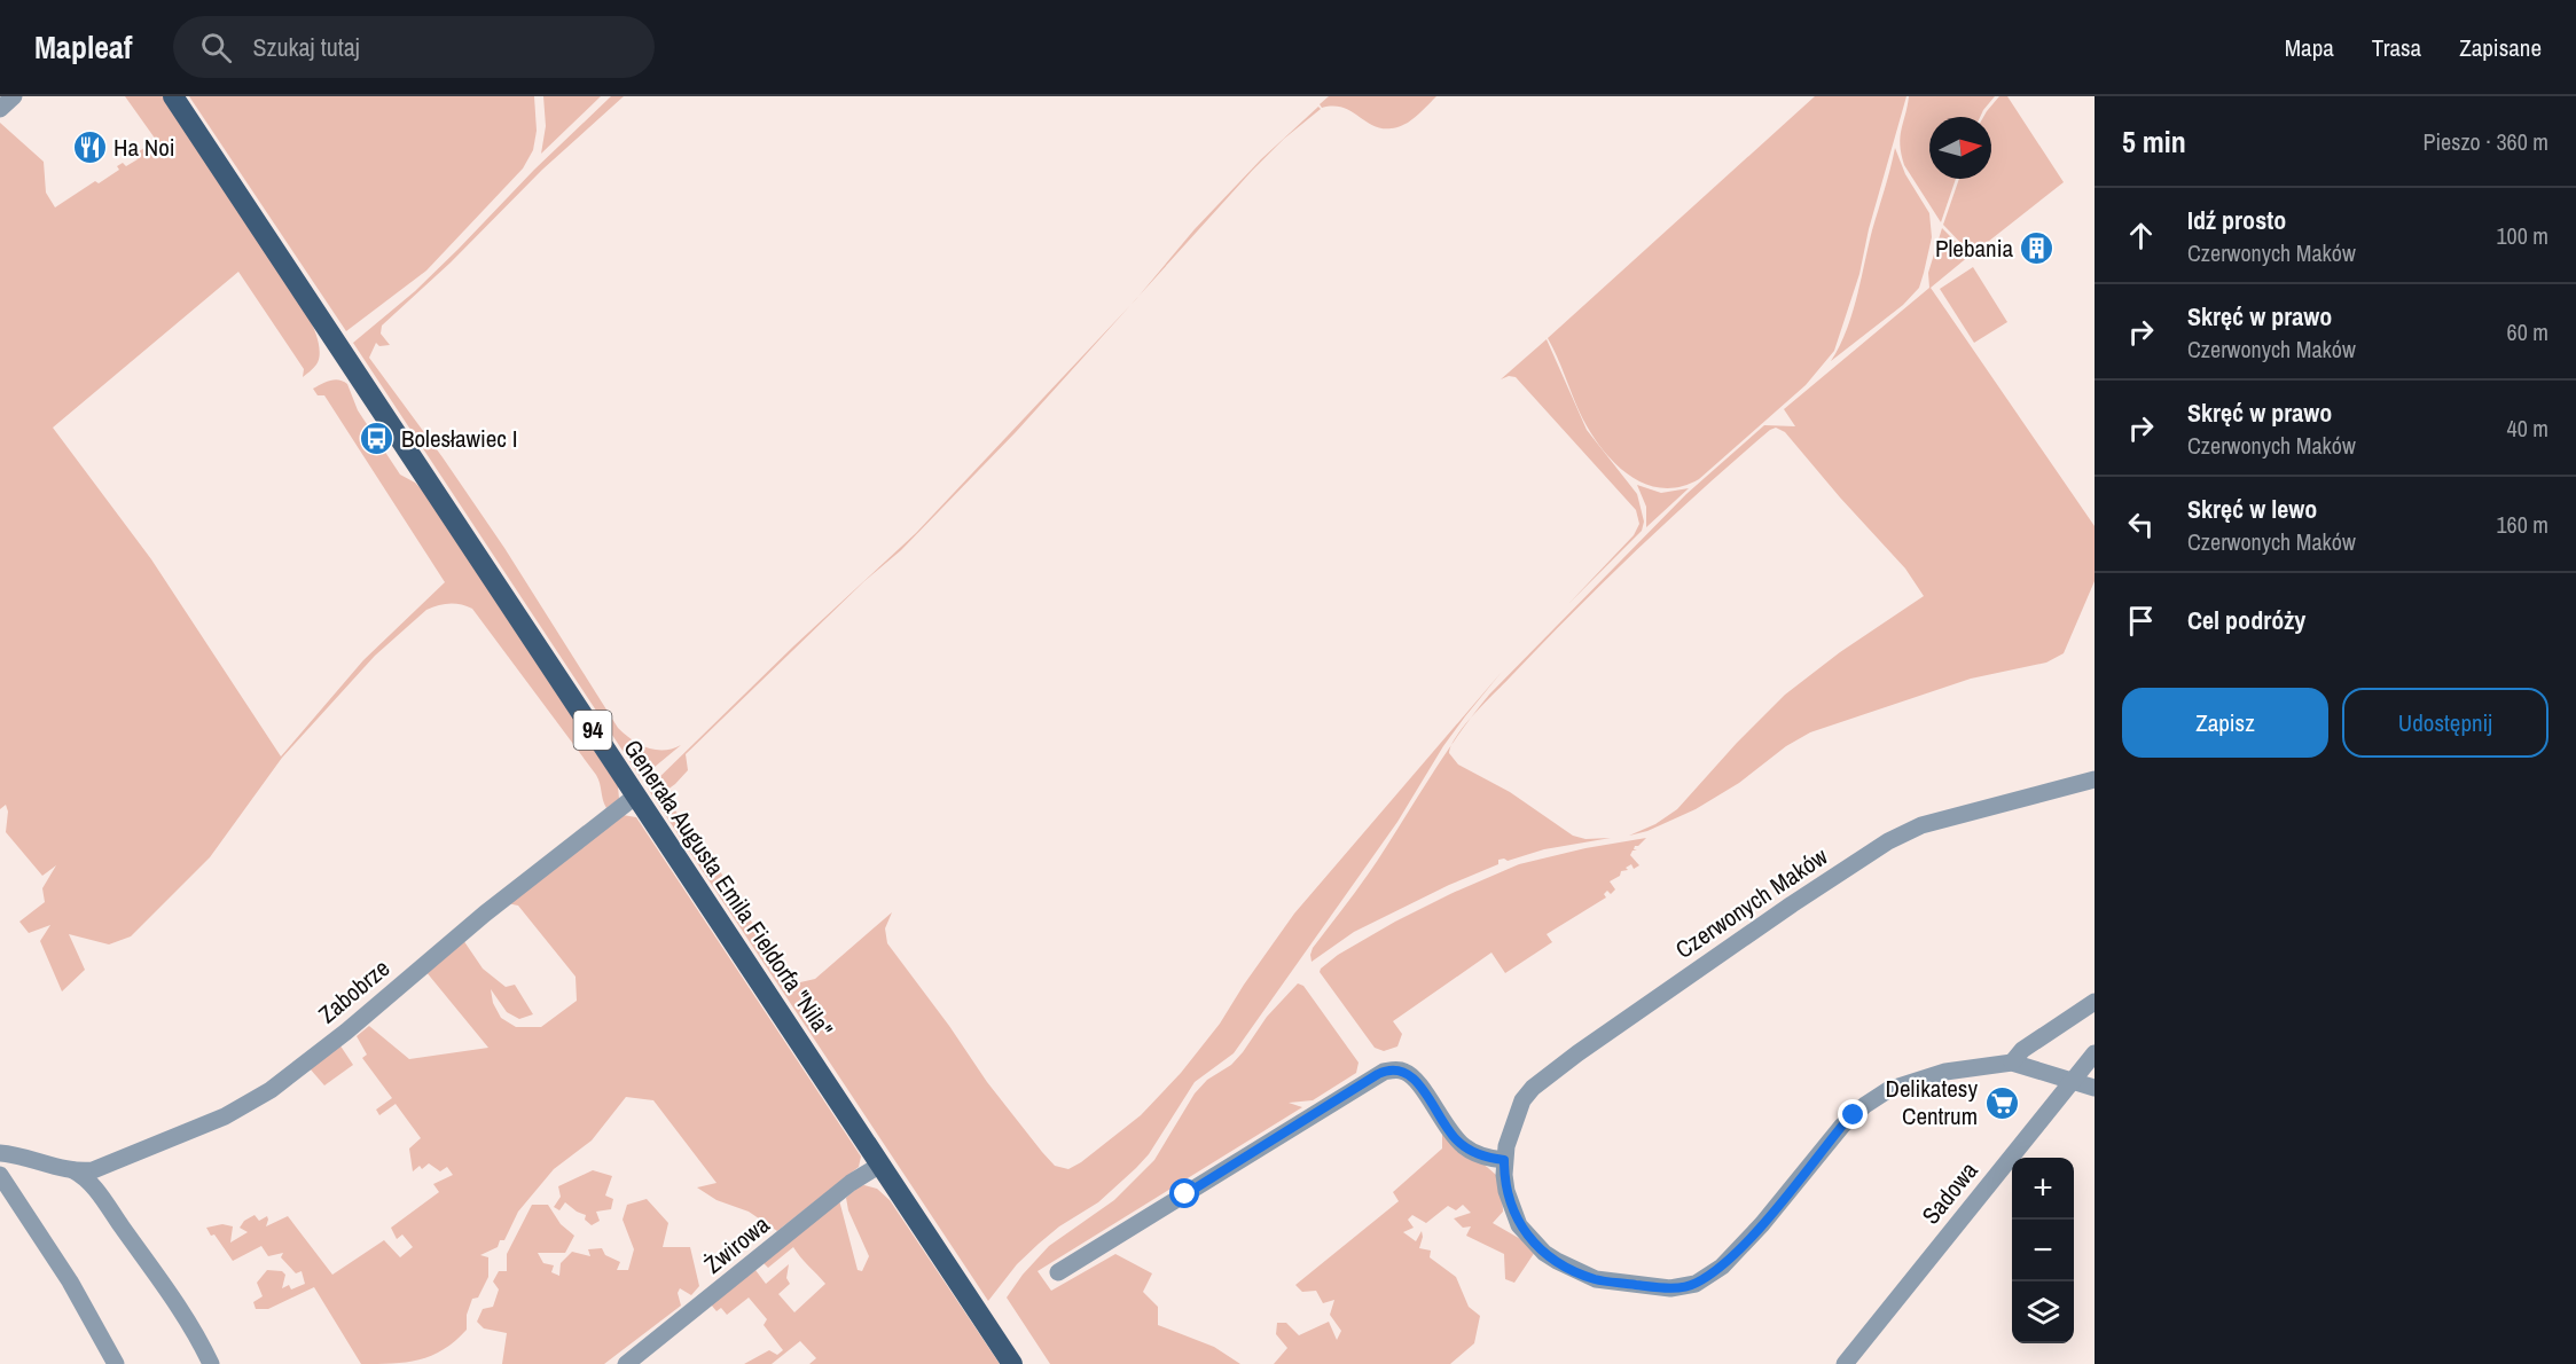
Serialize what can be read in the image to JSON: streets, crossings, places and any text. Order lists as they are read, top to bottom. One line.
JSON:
{"streets":{"main road":["94","Generała Augusta Emila Fieldorfa \"Nila\""],"street":["Czerwonych Maków","Zabobrze","Sadowa","Żwirowa"]},"crossings":[["Generała Augusta Emila Fieldorfa \"Nila\"","Zabobrze"],["Generała Augusta Emila Fieldorfa \"Nila\"","Żwirowa"],["Czerwonych Maków","Sadowa"]],"places":{"restaurant":["Ha Noi"],"building":["Plebania"],"bus stop":["Bolesławiec I"],"supermarket":["Delikatesy Centrum"]},"north":"right","page":{"header":"Mapleaf","search":"Szukaj tutaj","nav":["Mapa","Trasa","Zapisane"],"heading":["5 min","Pieszo · 360 m"],"list":[["Idź prosto","Czerwonych Maków","100 m"],["Skręć w prawo","Czerwonych Maków","60 m"],["Skręć w prawo","Czerwonych Maków","40 m"],["Skręć w lewo","Czerwonych Maków","160 m"],"Cel podróży"],"buttons":["Zapisz","Udostępnij"],"map_buttons":["+","−"]}}
